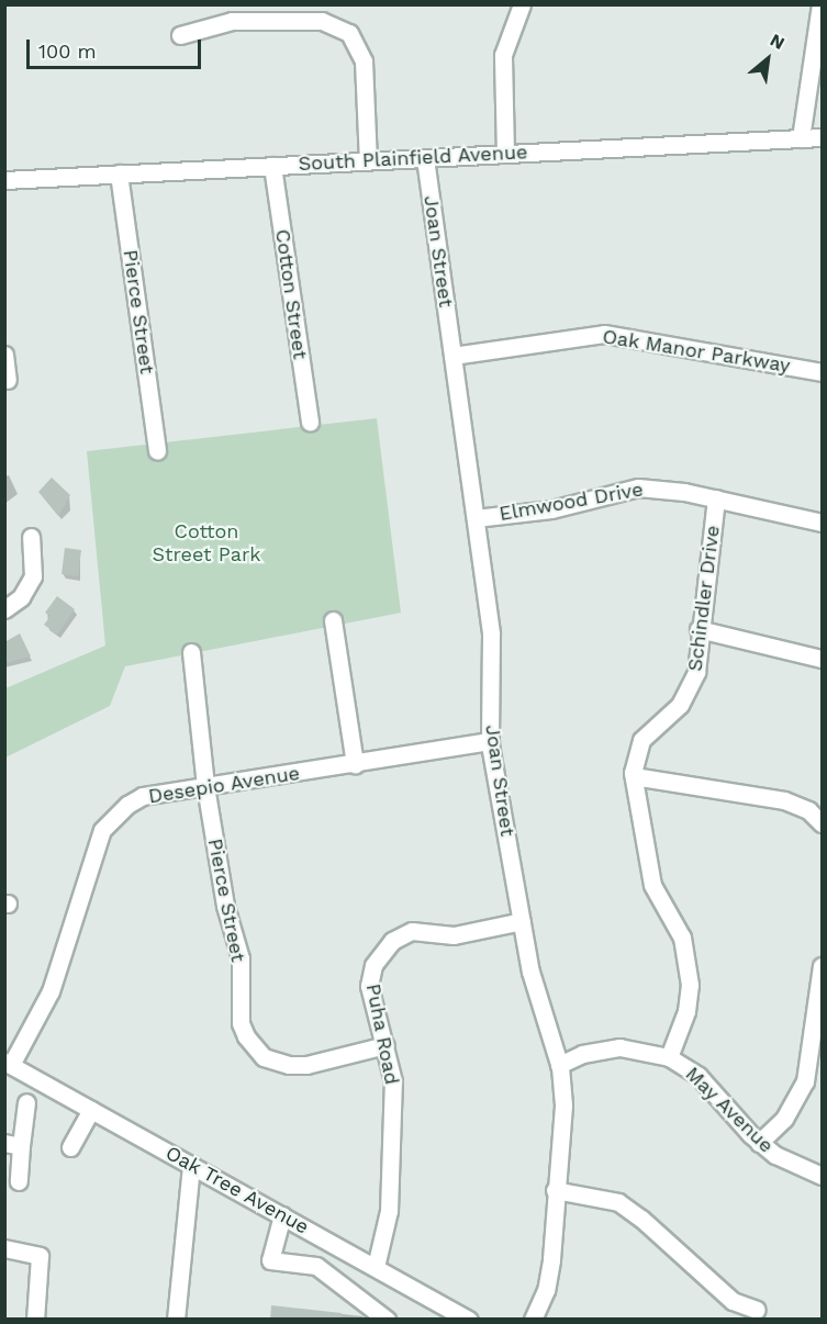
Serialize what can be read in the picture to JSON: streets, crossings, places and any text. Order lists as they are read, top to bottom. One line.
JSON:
{"streets":{"street":["South Plainfield Avenue","Joan Street","Cotton Street","Pierce Street","Oak Manor Parkway","Elmwood Drive","Schindler Drive","Desepio Avenue","Puha Road","May Avenue","Oak Tree Avenue"]},"crossings":[["South Plainfield Avenue","Joan Street"],["South Plainfield Avenue","Cotton Street"],["South Plainfield Avenue","Pierce Street"],["Joan Street","Oak Manor Parkway"],["Joan Street","Elmwood Drive"],["Joan Street","Desepio Avenue"],["Joan Street","Puha Road"],["Joan Street","May Avenue"],["Pierce Street","Desepio Avenue"],["Pierce Street","Puha Road"],["Elmwood Drive","Schindler Drive"],["Schindler Drive","May Avenue"],["Desepio Avenue","Oak Tree Avenue"],["Puha Road","Oak Tree Avenue"]],"parks":["Cotton Street Park"],"scale_bar":"100 m","north":"top right"}
